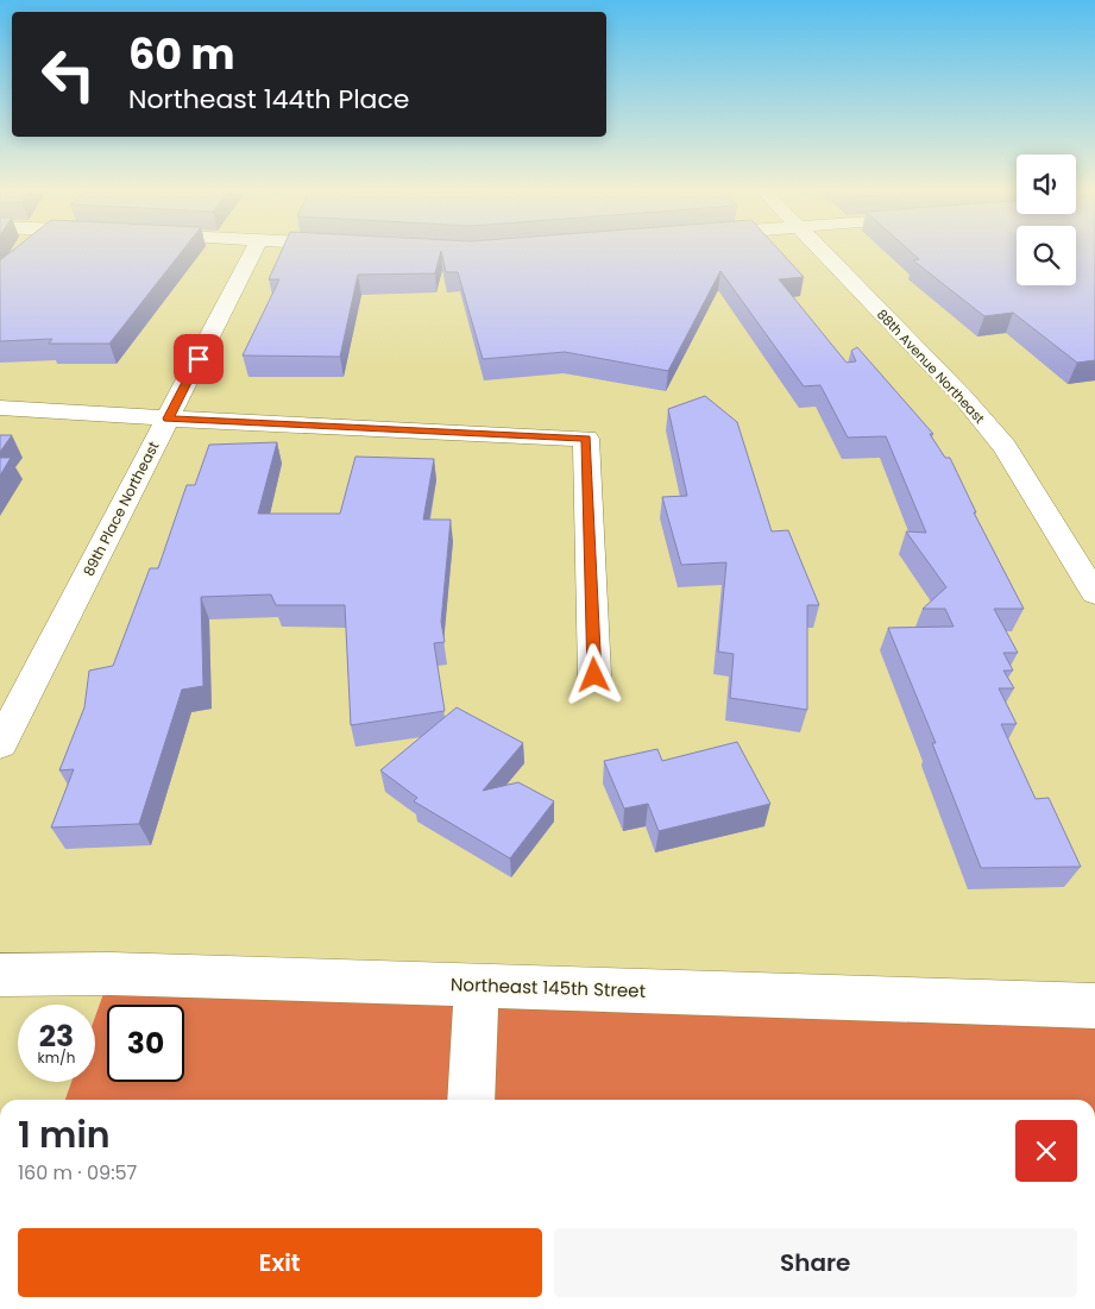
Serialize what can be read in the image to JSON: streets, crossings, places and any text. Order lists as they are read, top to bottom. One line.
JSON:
{"streets":{"street":["88th Avenue Northeast","89th Place Northeast","Northeast 145th Street"]},"page":{"turn":["60 m","Northeast 144th Place"],"speed":"23 km/h","limit":"30","heading":["1 min","160 m · 09:57"],"buttons":["Exit","Share"]}}
